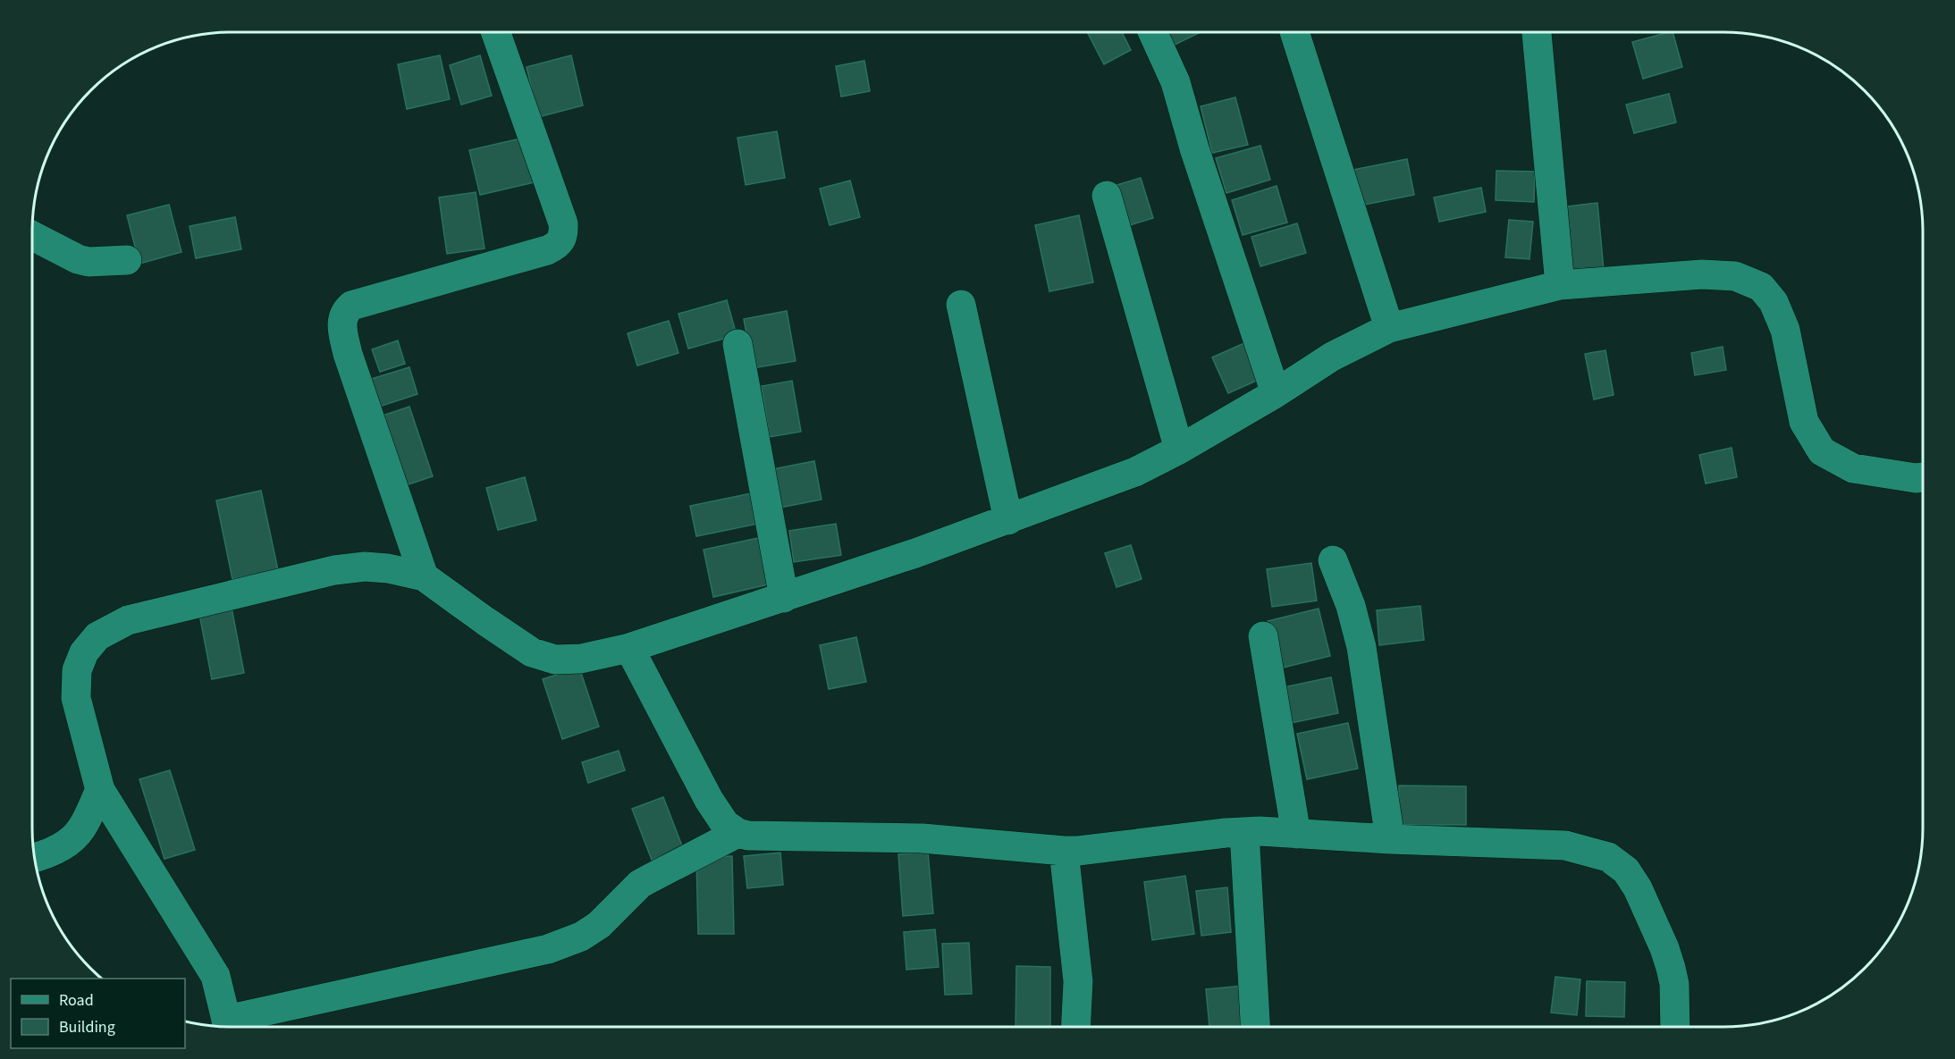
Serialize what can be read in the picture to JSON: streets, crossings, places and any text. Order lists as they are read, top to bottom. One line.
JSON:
{"legend":["Road","Building"]}
